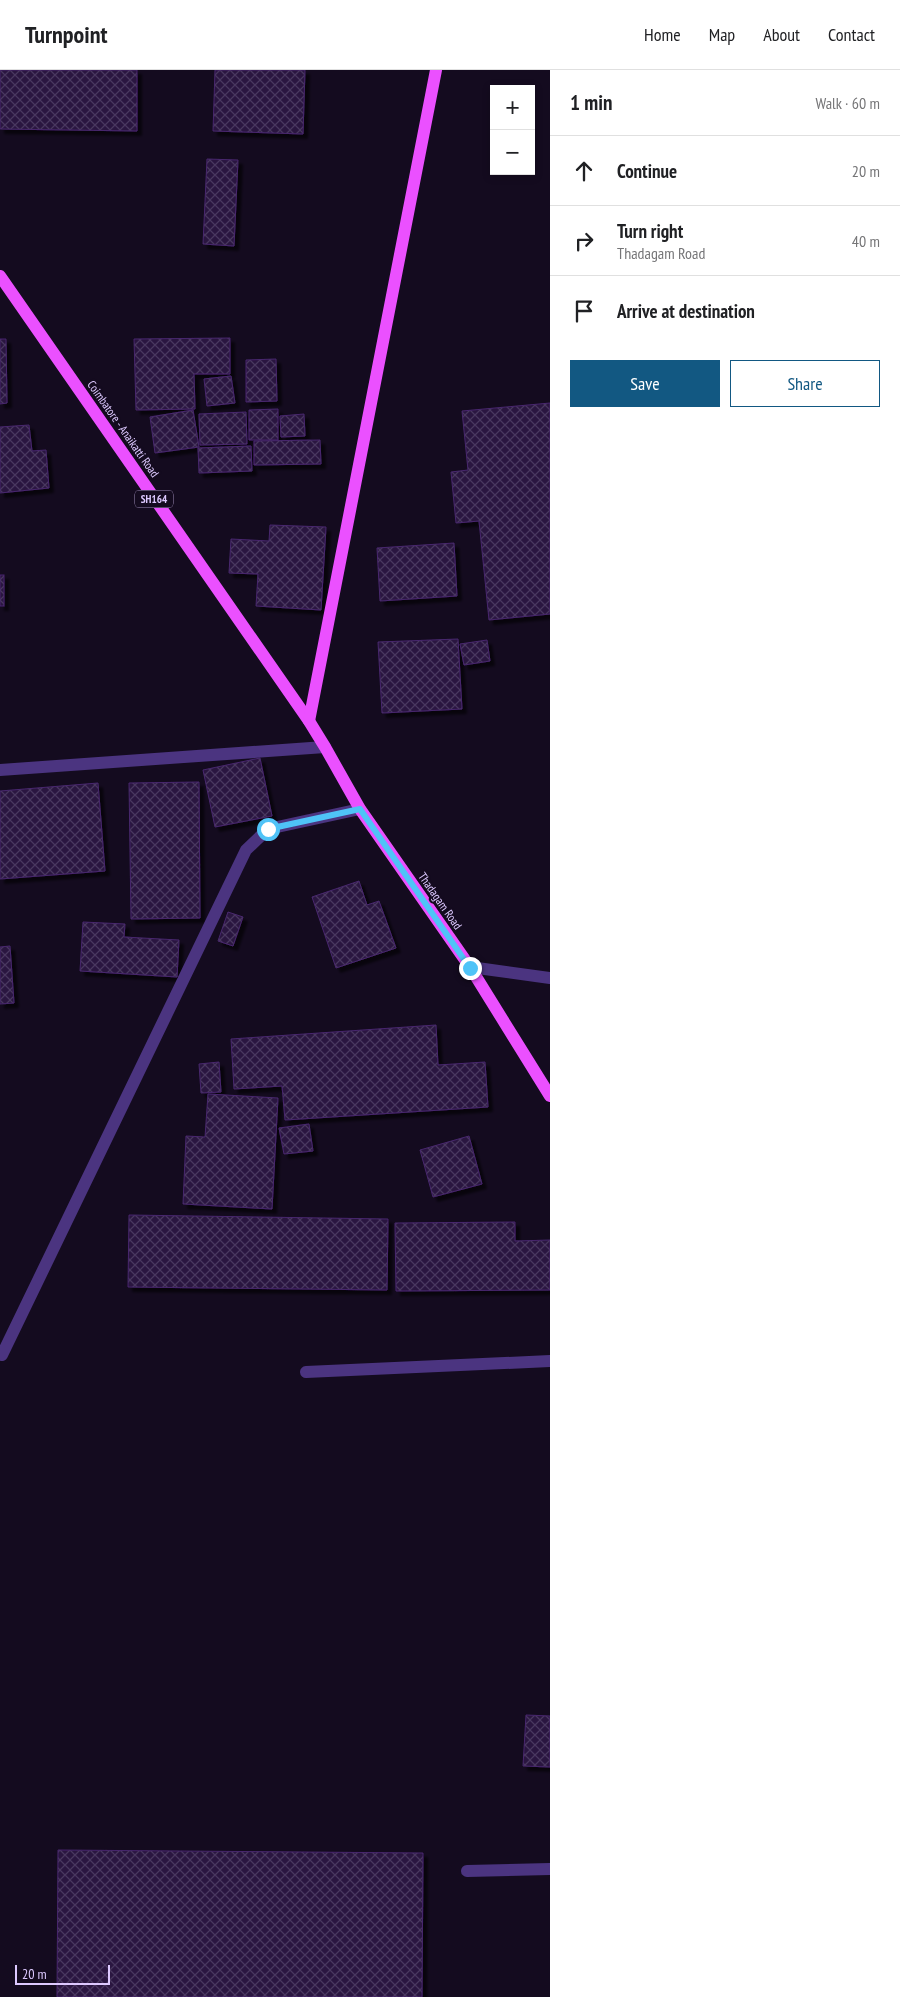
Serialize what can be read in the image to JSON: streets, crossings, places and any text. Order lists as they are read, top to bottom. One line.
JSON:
{"streets":{"main road":["Coimbatore - Anaikatti Road","SH164","Thadagam Road"]},"crossings":[["Coimbatore - Anaikatti Road","Thadagam Road"]],"scale_bar":"20 m","page":{"header":"Turnpoint","nav":["Home","Map","About","Contact"],"heading":["1 min","Walk · 60 m"],"map_buttons":["+","−"],"list":[["Continue","20 m"],["Turn right","Thadagam Road","40 m"],"Arrive at destination"],"buttons":["Save","Share"],"scale":"20 m"}}
